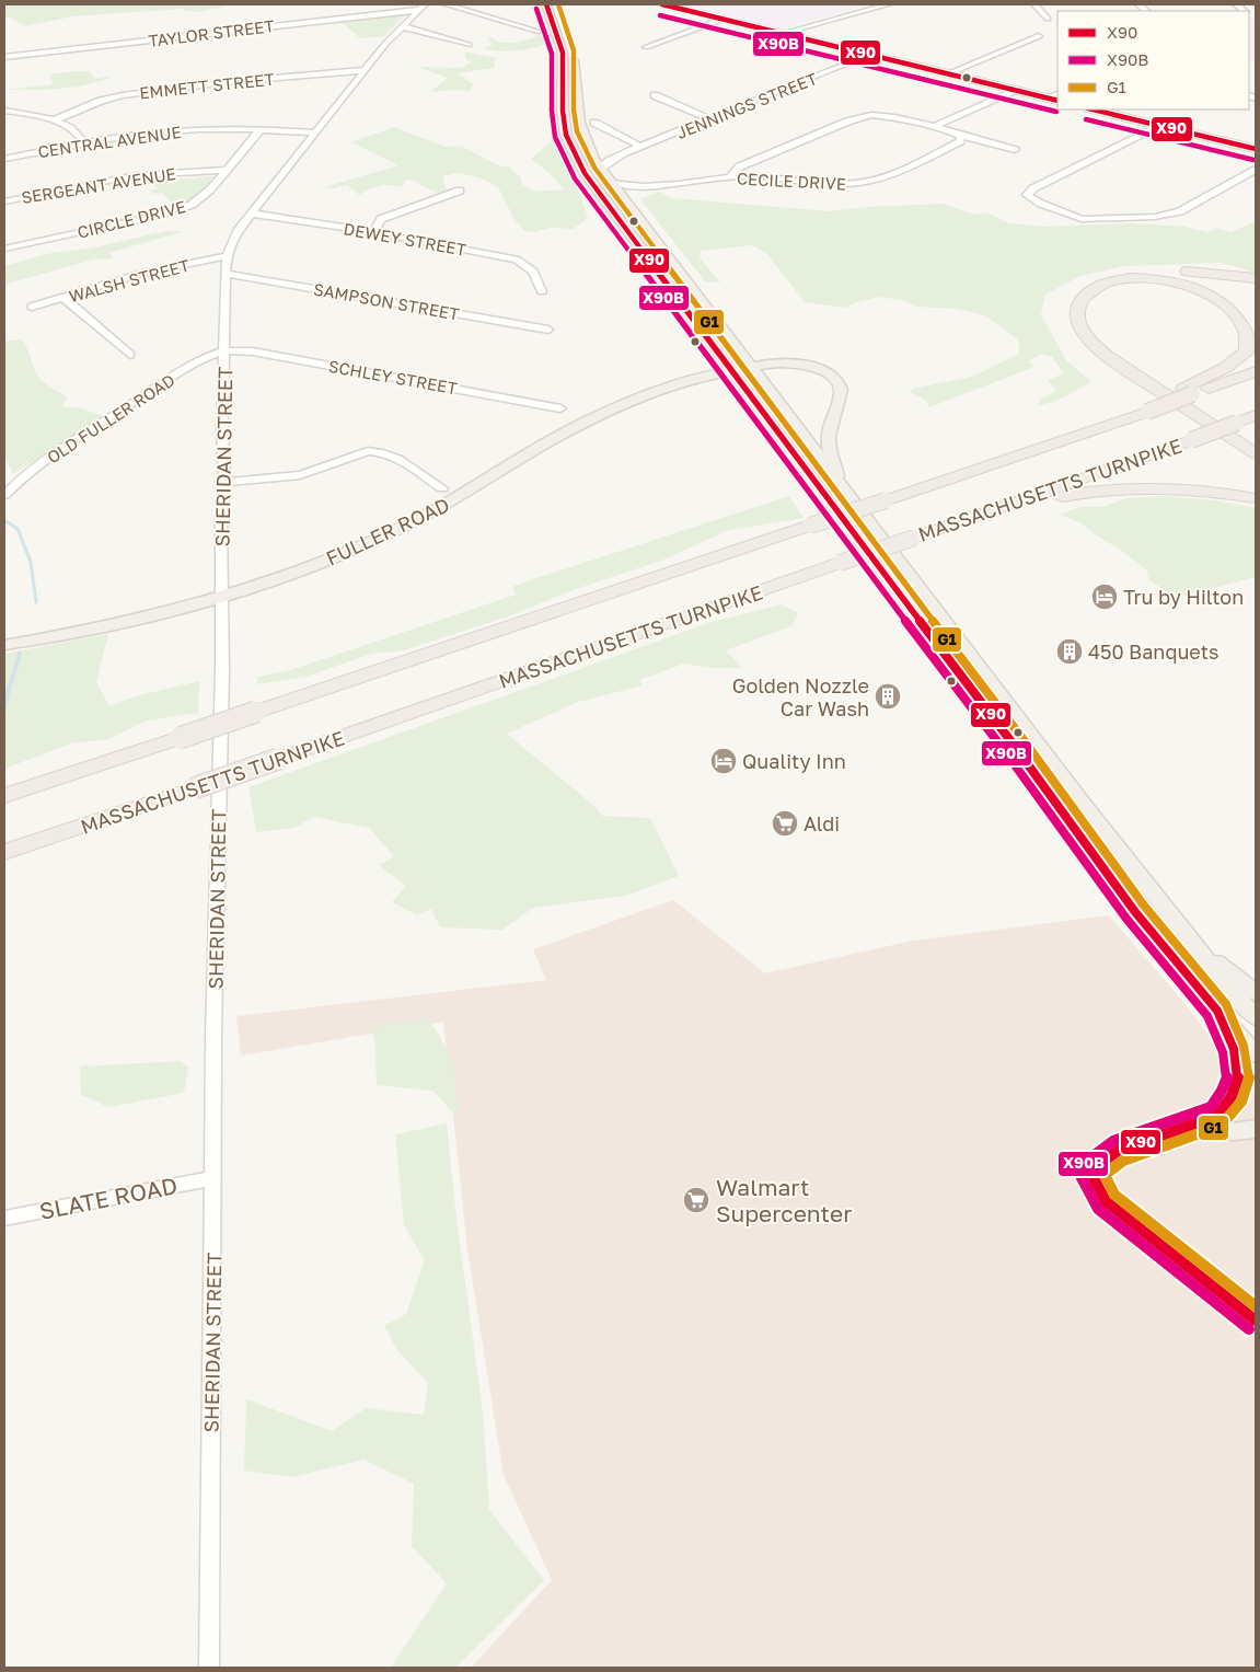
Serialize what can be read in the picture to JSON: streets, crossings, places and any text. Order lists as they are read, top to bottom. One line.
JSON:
{"streets":{"highway":["MASSACHUSETTS TURNPIKE"],"main road":["FULLER ROAD"],"street":["TAYLOR STREET","EMMETT STREET","JENNINGS STREET","CENTRAL AVENUE","CECILE DRIVE","SERGEANT AVENUE","CIRCLE DRIVE","DEWEY STREET","WALSH STREET","SAMPSON STREET","SCHLEY STREET","OLD FULLER ROAD","SHERIDAN STREET","SLATE ROAD"]},"crossings":[["TAYLOR STREET","SHERIDAN STREET"],["EMMETT STREET","SHERIDAN STREET"],["CENTRAL AVENUE","CIRCLE DRIVE"],["CENTRAL AVENUE","SHERIDAN STREET"],["SERGEANT AVENUE","CIRCLE DRIVE"],["DEWEY STREET","SHERIDAN STREET"],["WALSH STREET","SHERIDAN STREET"],["SAMPSON STREET","SHERIDAN STREET"],["SCHLEY STREET","OLD FULLER ROAD"],["SCHLEY STREET","SHERIDAN STREET"],["OLD FULLER ROAD","SHERIDAN STREET"],["SHERIDAN STREET","FULLER ROAD"],["SHERIDAN STREET","SLATE ROAD"]],"places":{"hotel":["Tru by Hilton","Quality Inn"],"building":["450 Banquets","Golden Nozzle Car Wash"],"supermarket":["Aldi","Walmart Supercenter"]},"lines":["transit line X90","transit line G1","transit line X90B"],"legend":["X90","X90B","G1"]}
